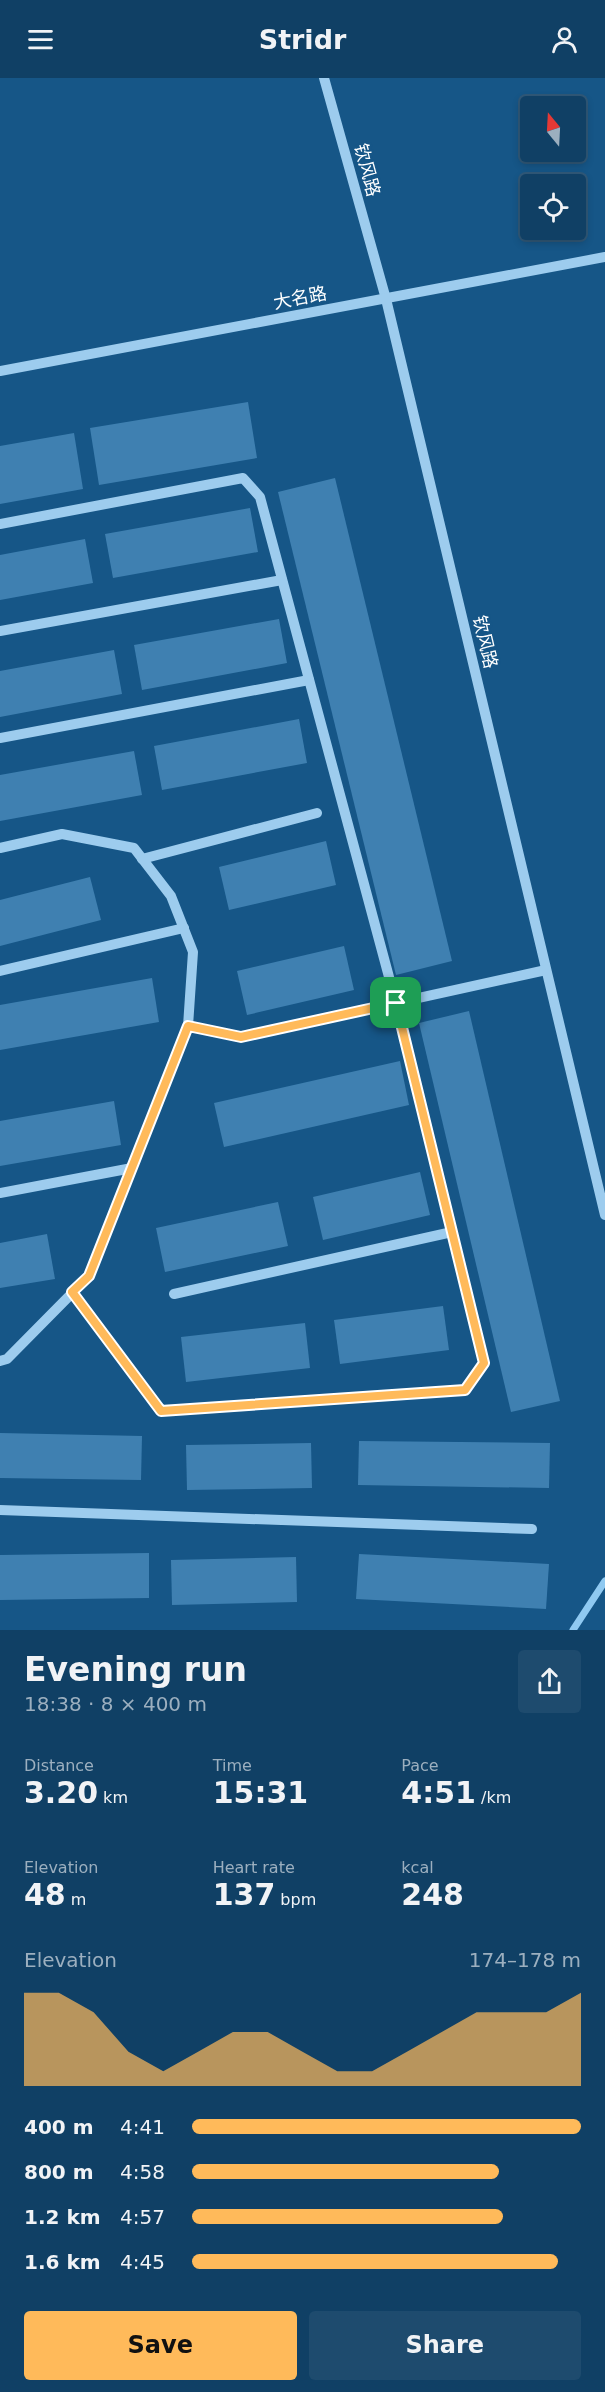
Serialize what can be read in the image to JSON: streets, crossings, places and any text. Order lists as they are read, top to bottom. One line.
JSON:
{"streets":{"street":["钦风路","大名路"]},"crossings":[["钦风路","大名路"]],"north":"top","page":{"header":"Stridr","heading":["Evening run","18:38 · 8 × 400 m"],"stats":[["Distance","3.20 km"],["Time","15:31"],["Pace","4:51 /km"],["Elevation","48 m"],["Heart rate","137 bpm"],["kcal","248"]],"chart":["Elevation","174–178 m"],"list":[{"name":"400 m","note":"4:41"},{"name":"800 m","note":"4:58"},{"name":"1.2 km","note":"4:57"},{"name":"1.6 km","note":"4:45"}],"buttons":["Save","Share"]}}
